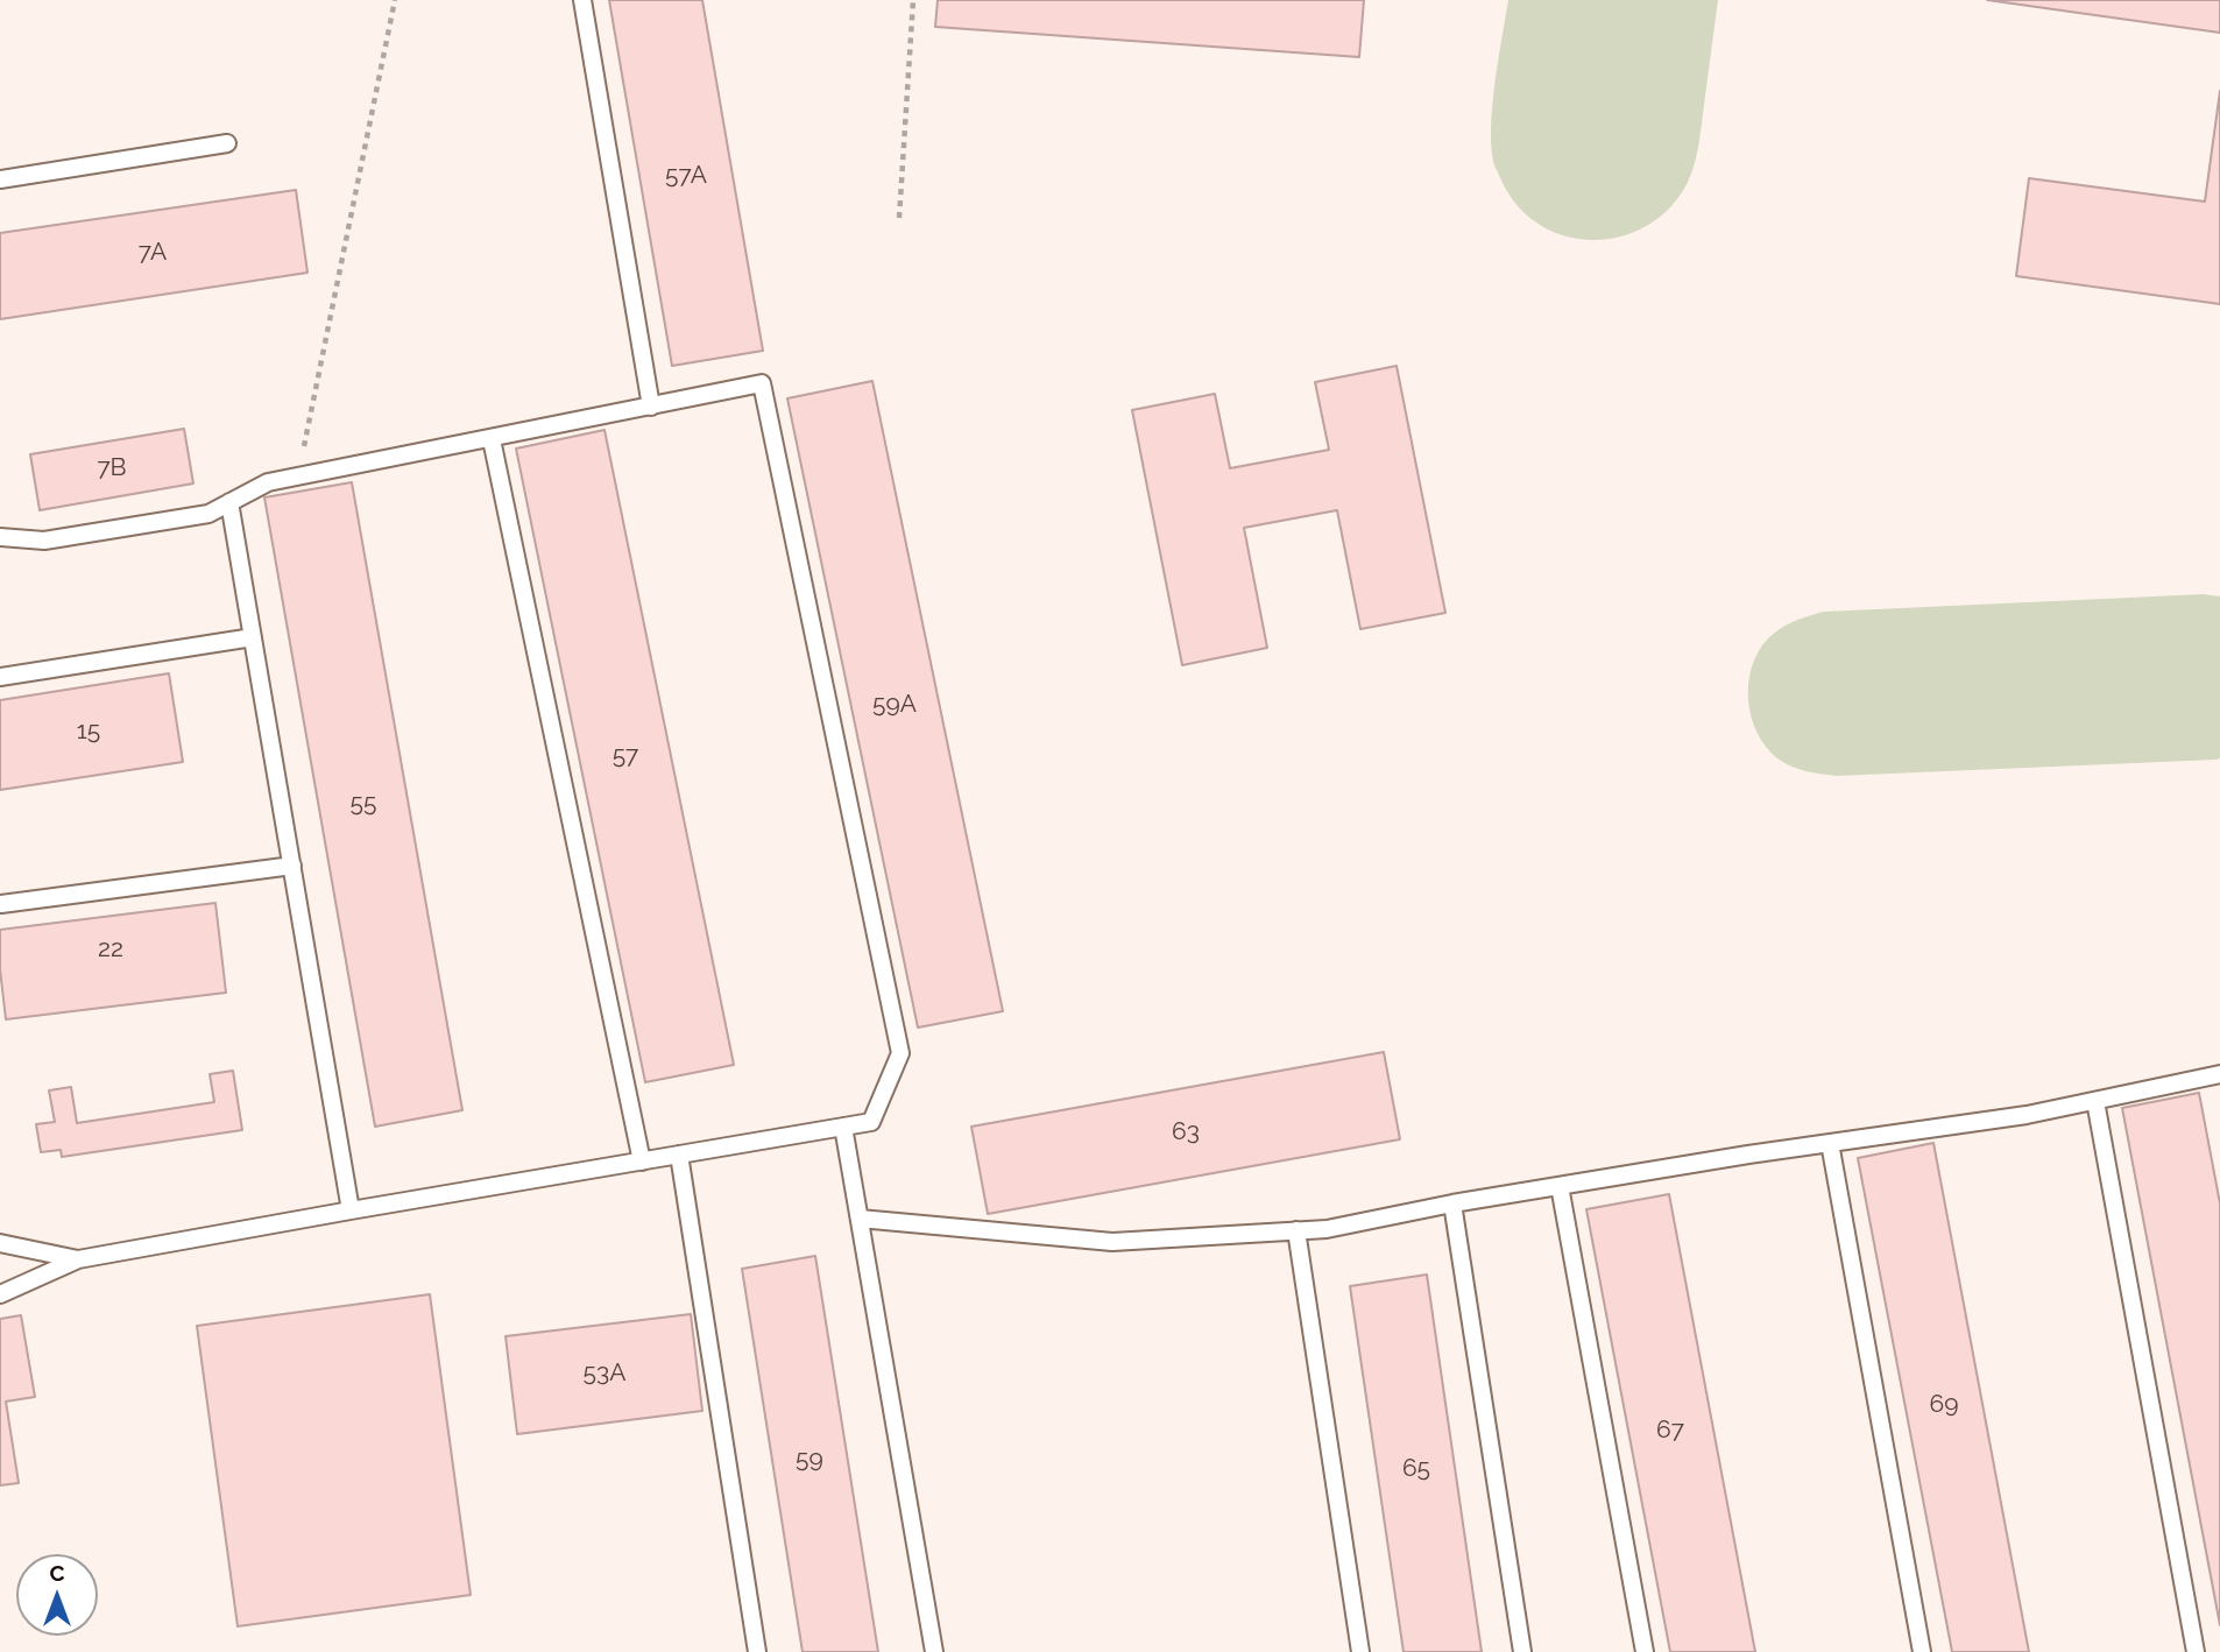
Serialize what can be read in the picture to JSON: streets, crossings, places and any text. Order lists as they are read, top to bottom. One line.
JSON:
{"house_numbers":["57А","7А","7В","59А","15","57","55","22","63","53А","69","67","59","65"],"north":"top"}
